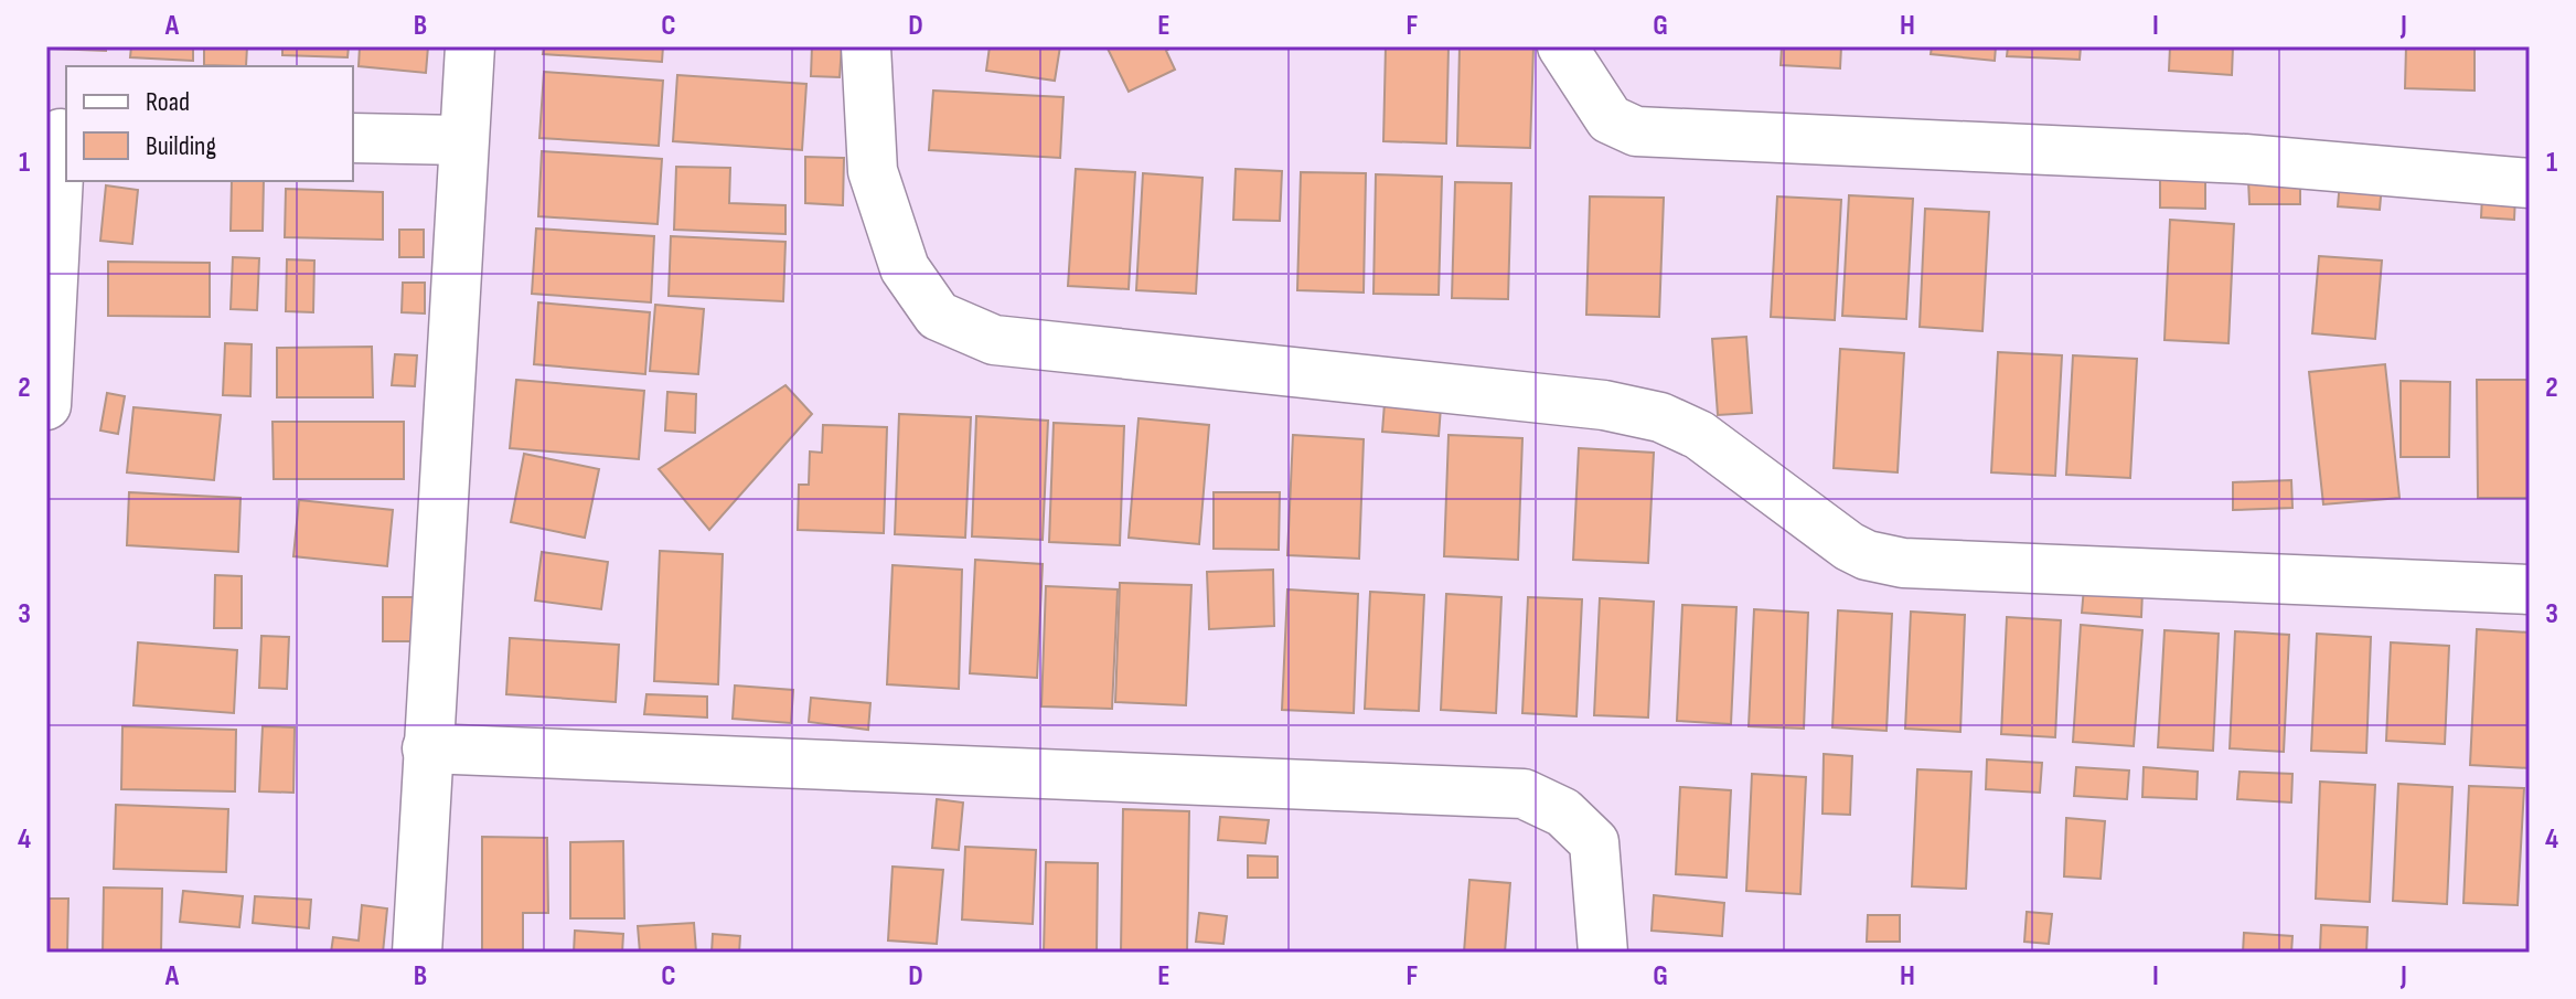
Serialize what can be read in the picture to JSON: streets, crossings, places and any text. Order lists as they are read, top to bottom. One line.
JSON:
{"legend":["Road","Building"],"grid":{"columns":["A","B","C","D","E","F","G","H","I","J"],"rows":["1","2","3","4"]}}
